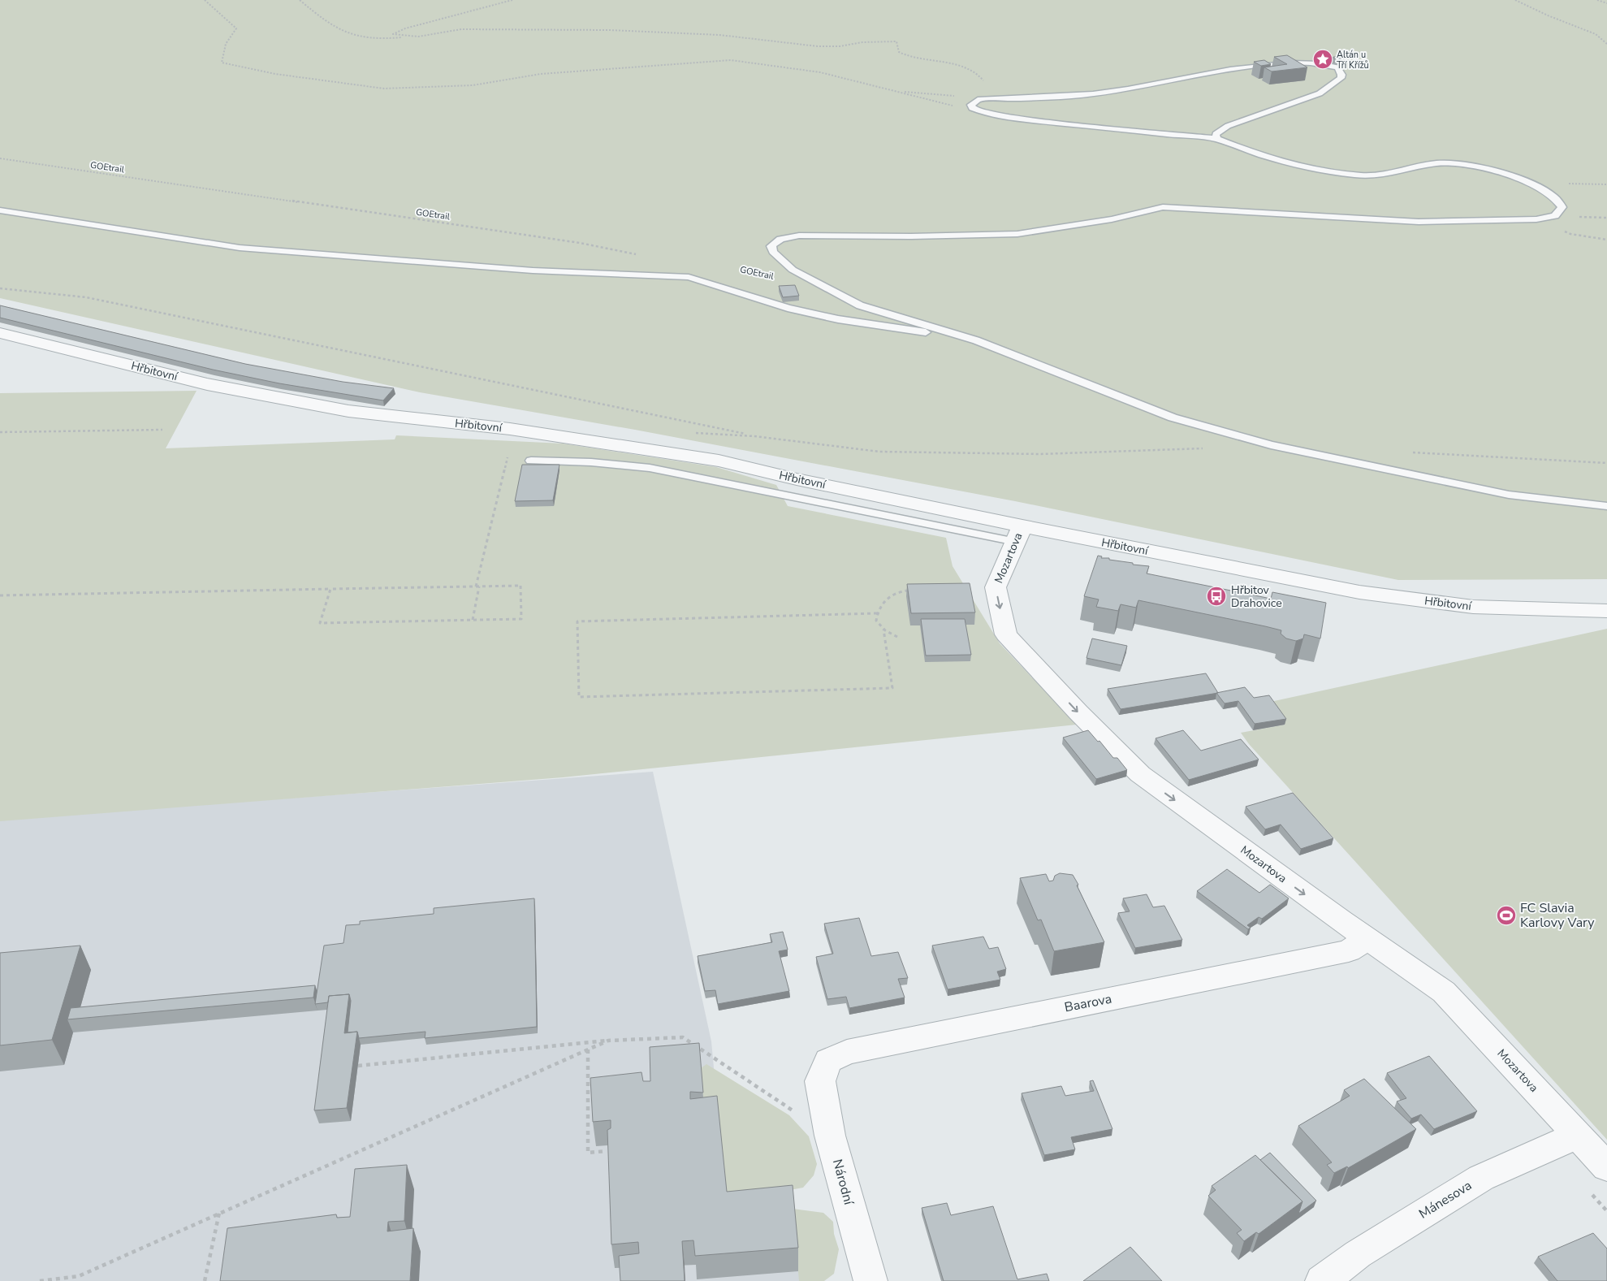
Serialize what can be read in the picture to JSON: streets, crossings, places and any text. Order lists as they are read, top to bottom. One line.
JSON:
{"streets":{"street":["Hřbitovní","Mozartova","Baarova","Národní","Mánesova"],"path":["GOEtrail"]},"crossings":[["Hřbitovní","Mozartova"],["Mozartova","Baarova"],["Mozartova","Mánesova"],["Baarova","Národní"]],"one_way":["Mozartova"],"places":{"place":["Altán u Tří Křížů"],"bus stop":["Hřbitov Drahovice"],"sports":["FC Slavia Karlovy Vary"]}}
